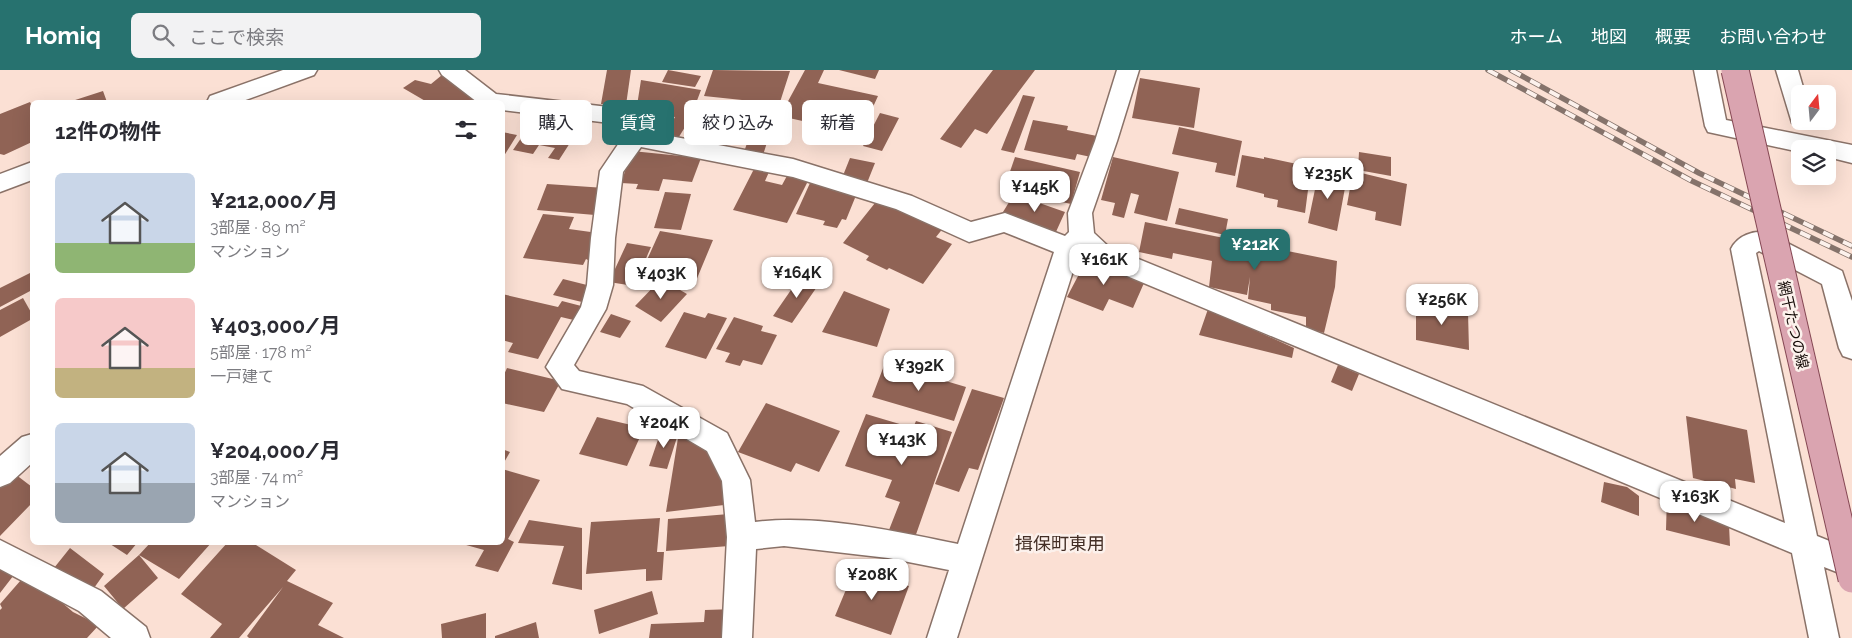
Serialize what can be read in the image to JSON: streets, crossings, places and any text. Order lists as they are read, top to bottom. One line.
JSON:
{"streets":{"main road":["網干たつの線"]},"districts":["揖保町東用"],"north":"top","page":{"header":"Homiq","search":"ここで検索","nav":["ホーム","地図","概要","お問い合わせ"],"chip":["購入","賃貸","絞り込み","新着"],"heading":"12件の物件","price":["¥235K","¥145K","¥212K","¥161K","¥164K","¥403K","¥256K","¥392K","¥204K","¥143K","¥163K","¥208K"],"list":[{"name":"¥212,000/月","note":"3部屋 · 89 m² · マンション"},{"name":"¥403,000/月","note":"5部屋 · 178 m² · 一戸建て"},{"name":"¥204,000/月","note":"3部屋 · 74 m² · マンション"}]}}
